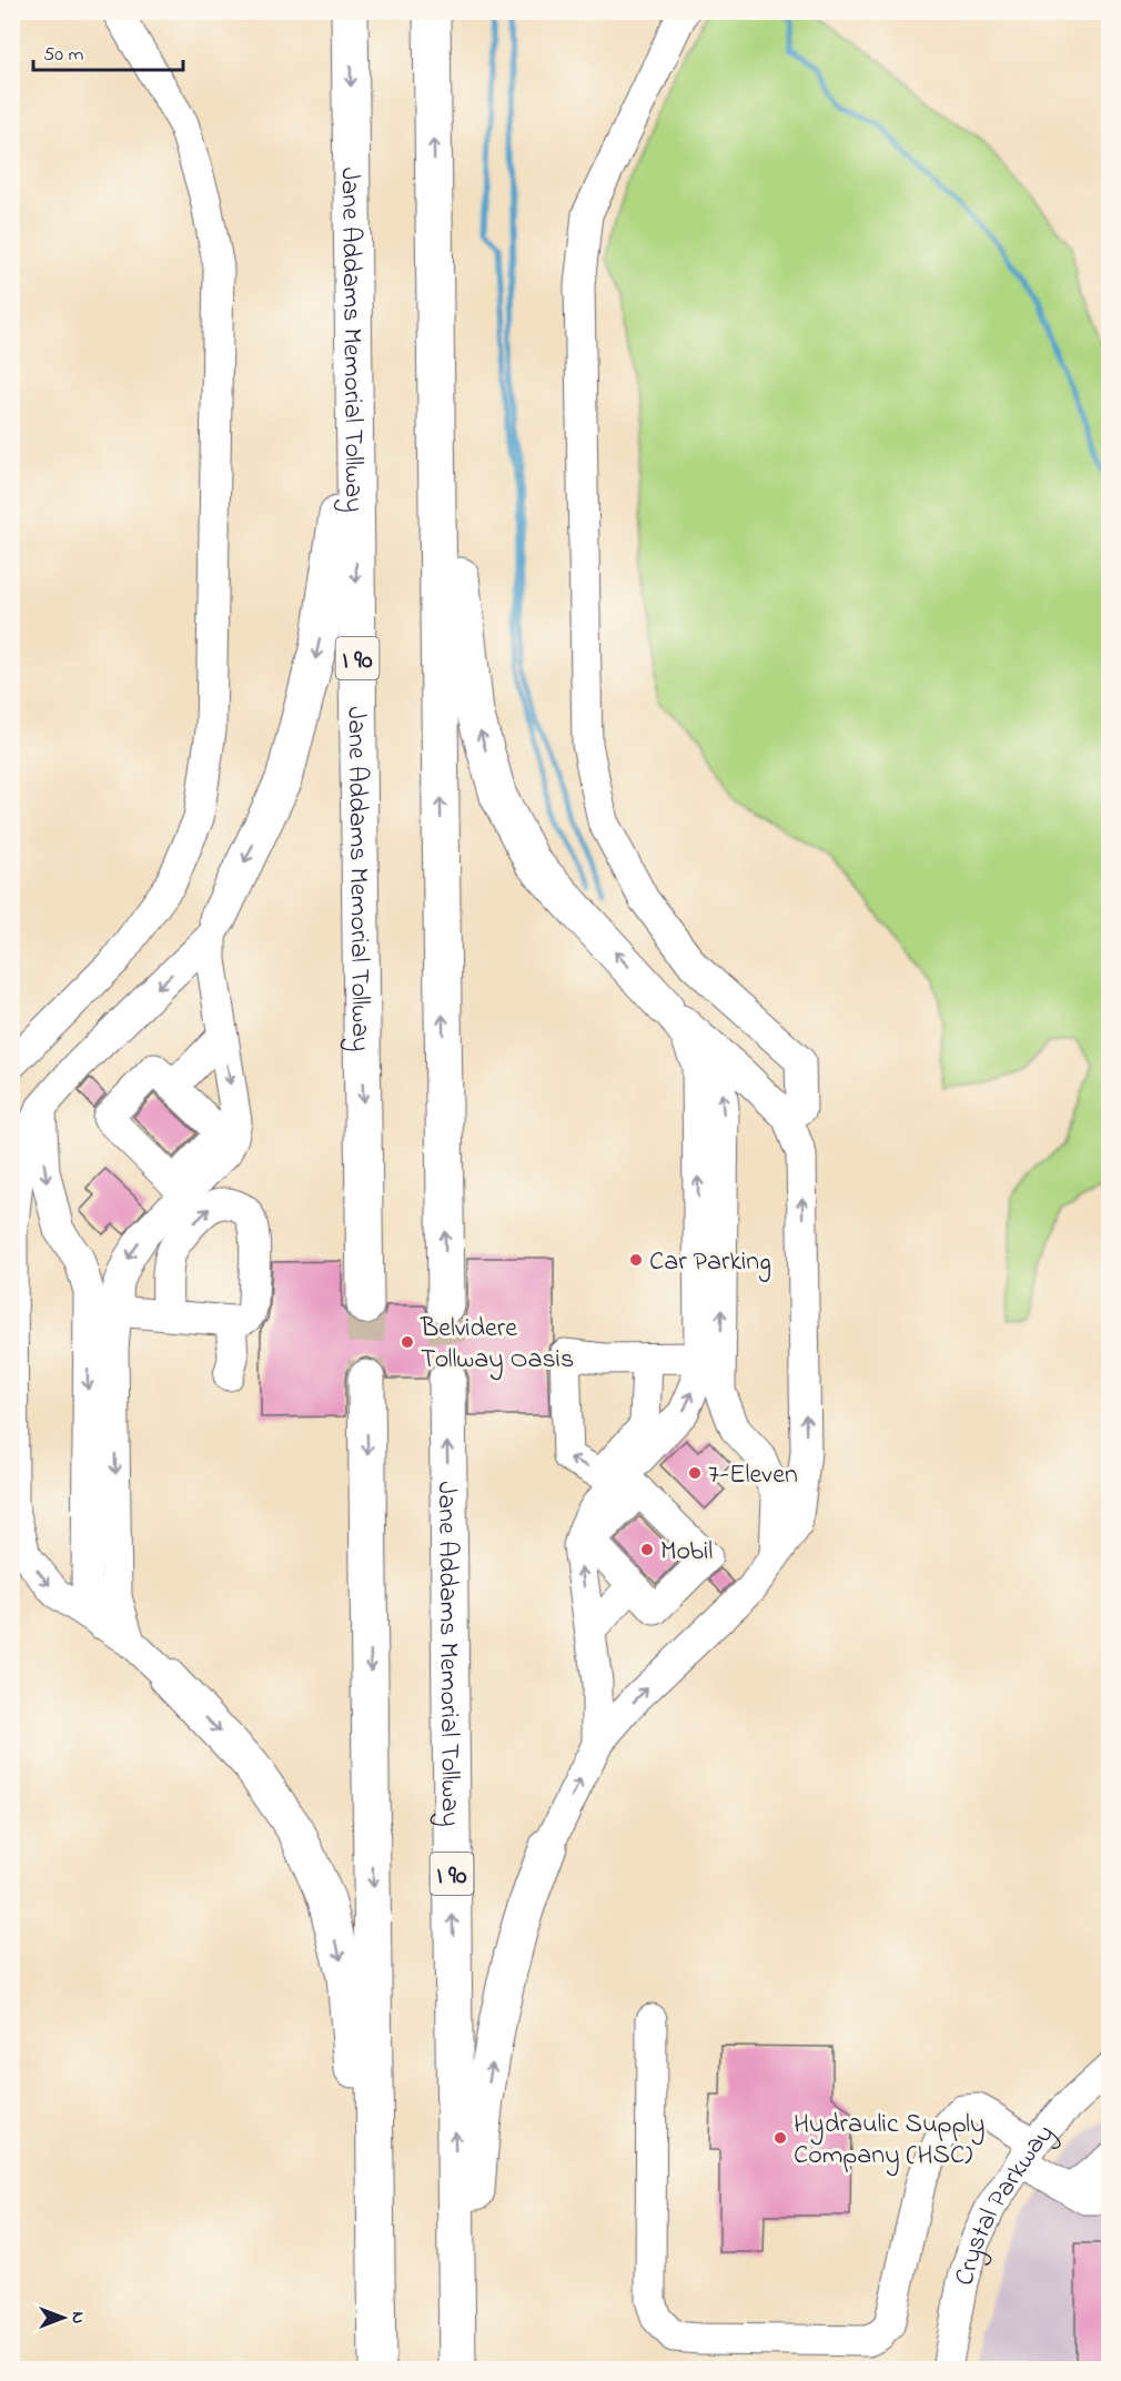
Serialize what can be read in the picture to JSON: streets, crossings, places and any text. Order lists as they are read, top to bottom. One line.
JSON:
{"streets":{"highway":["Jane Addams Memorial Tollway","I 90"],"street":["Crystal Parkway"]},"places":["Car Parking","Belvidere Tollway Oasis","7-Eleven","Mobil","Hydraulic Supply Company (HSC)"],"scale_bar":"50 m","north":"right"}
